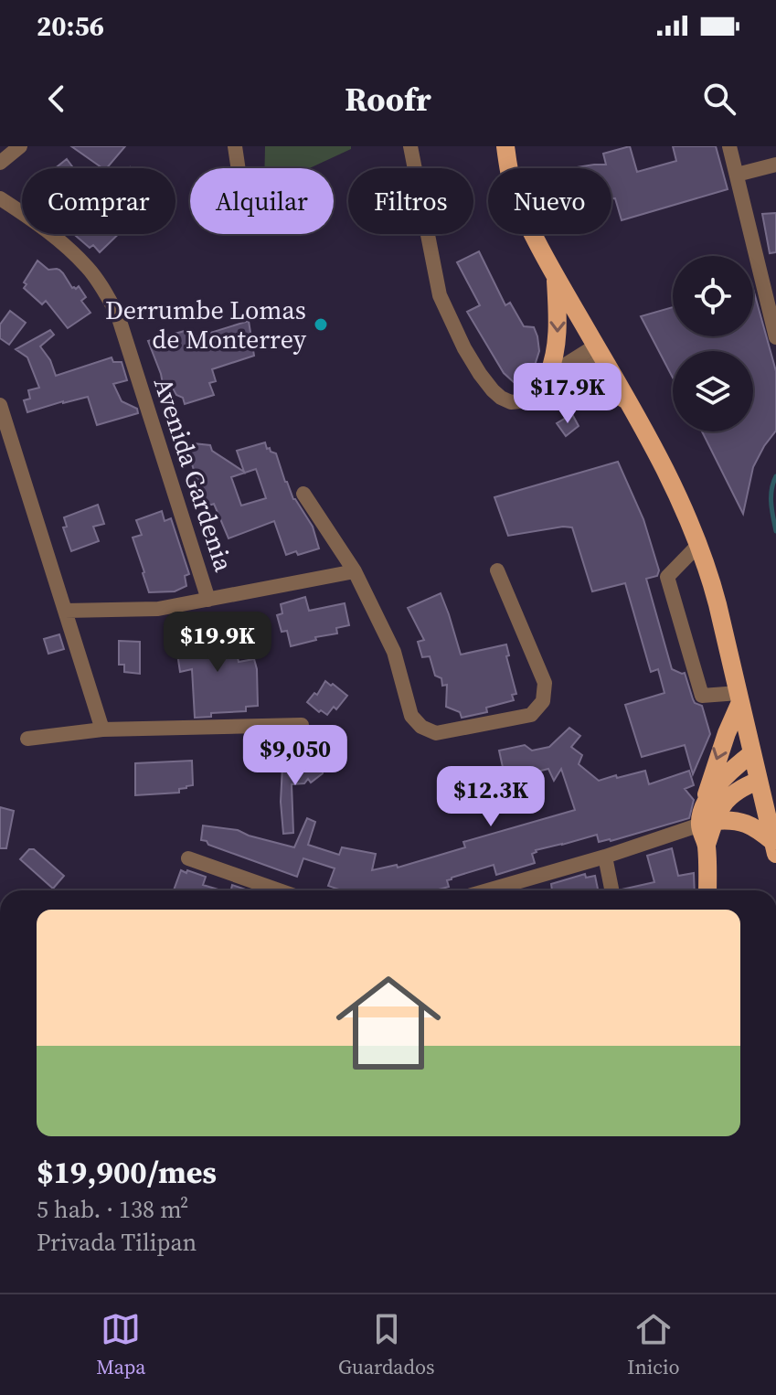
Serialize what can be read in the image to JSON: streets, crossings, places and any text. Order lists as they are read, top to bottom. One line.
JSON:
{"streets":{"street":["Avenida Gardenia"]},"places":["Derrumbe Lomas de Monterrey"],"page":{"status":"20:56","header":"Roofr","chip":["Comprar","Alquilar","Filtros","Nuevo"],"price":["$17.9K","$19.9K","$9,050","$12.3K"],"list":[{"name":"$19,900/mes","note":"5 hab. · 138 m² · Privada Tilipan"}],"tabs":["Mapa","Guardados","Inicio"]}}
